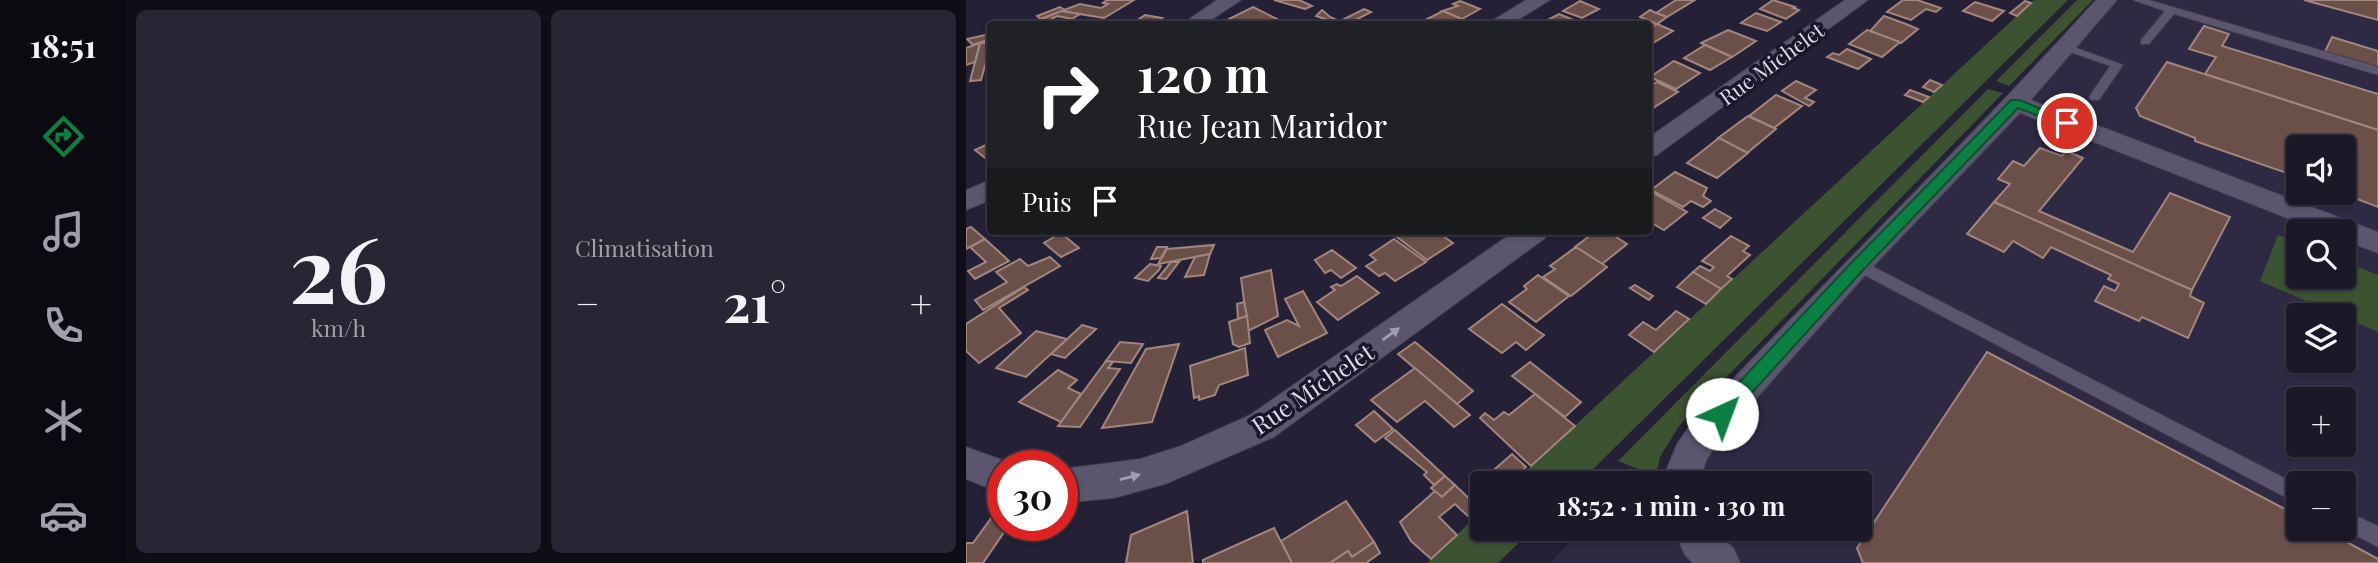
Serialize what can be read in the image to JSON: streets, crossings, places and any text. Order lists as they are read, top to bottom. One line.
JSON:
{"streets":{"street":["Rue Michelet"]},"one_way":["Rue Michelet"],"page":{"tabs":"18:51","tile":[["26","km/h"],"Climatisation"],"turn":["120 m","Rue Jean Maridor"],"map_buttons":["+","−"],"then":"Puis","heat":["−","21°","+"],"limit":"30","trip":"18:52 · 1 min · 130 m"}}
